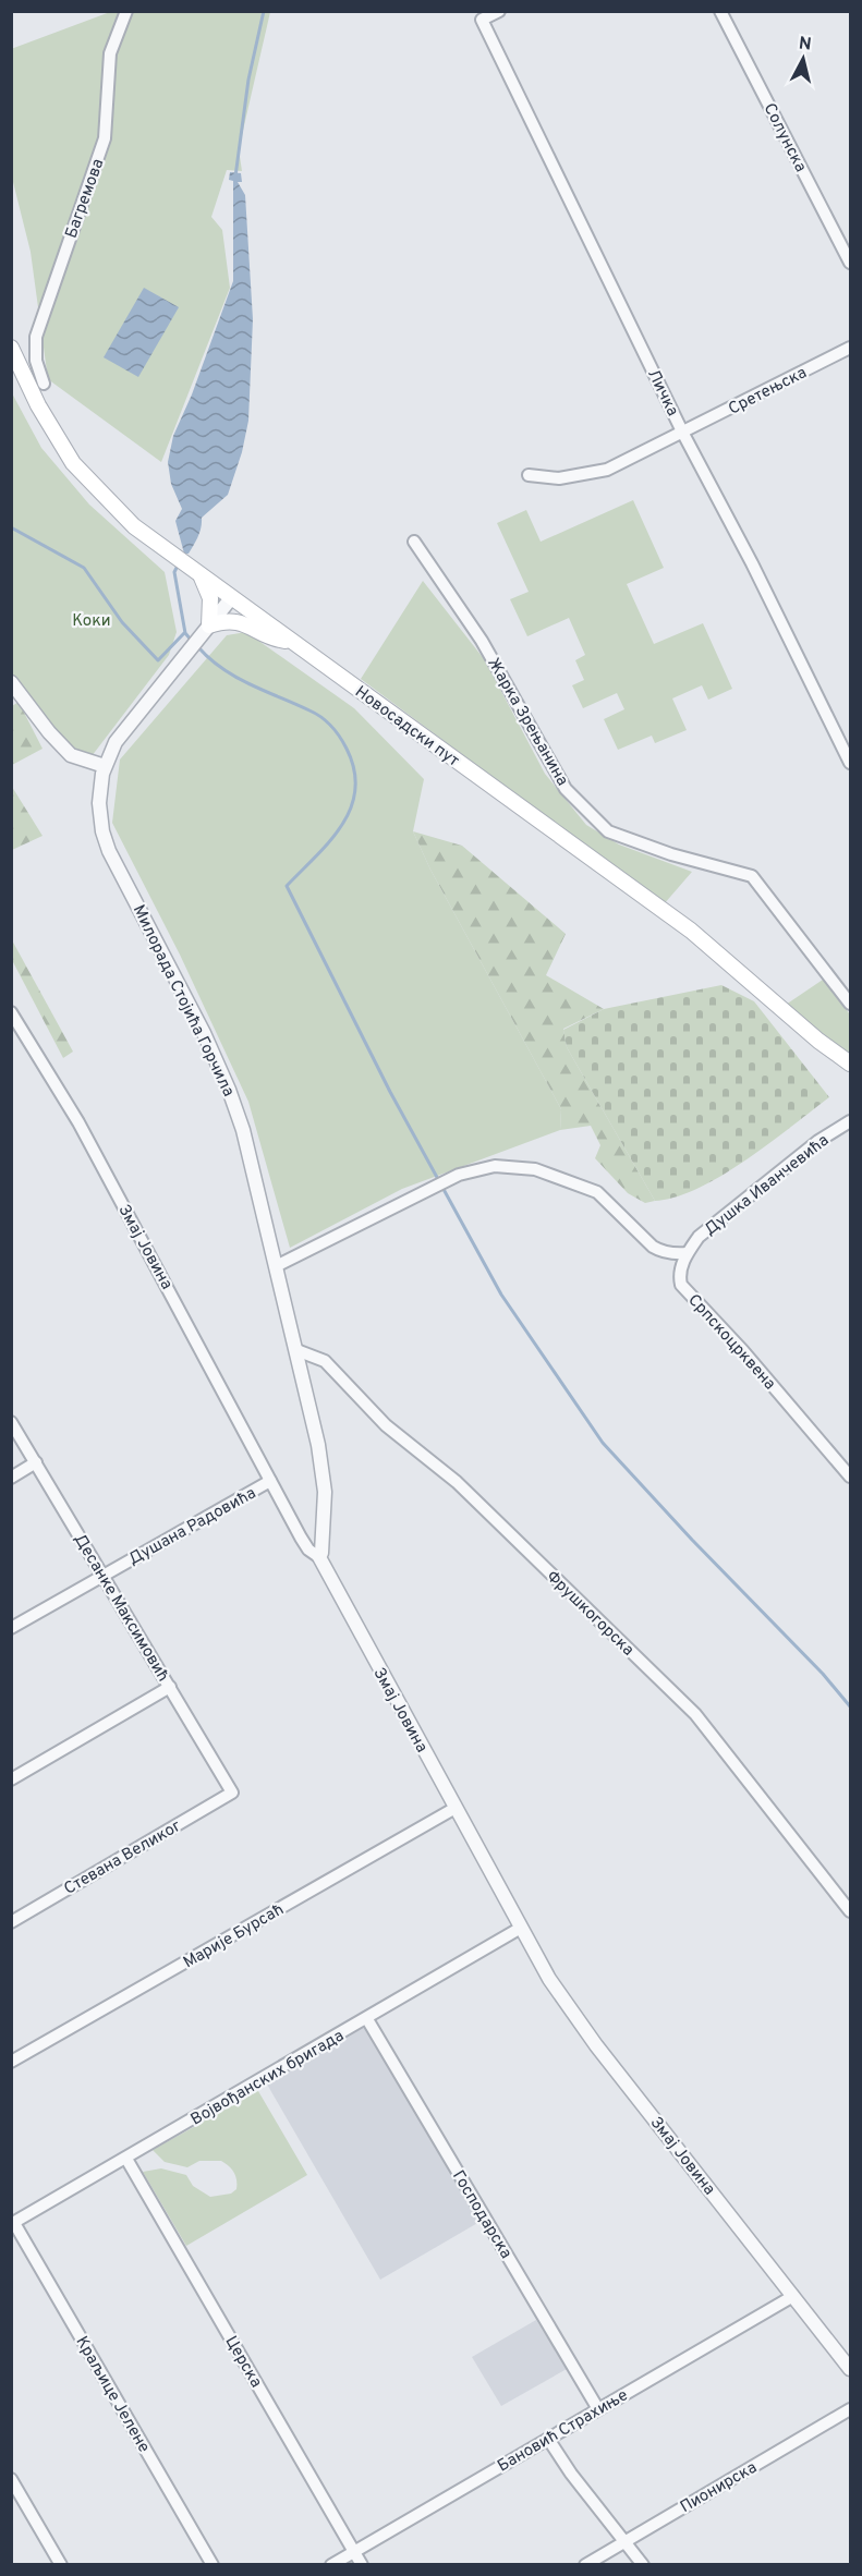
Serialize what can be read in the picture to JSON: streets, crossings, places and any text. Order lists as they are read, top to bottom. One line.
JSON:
{"streets":{"main road":["Новосадски пут"],"street":["Солунска","Багремова","Сретењска","Личка","Жарка Зрењанина","Милорада Стојића Горчила","Душка Иванчевића","Змај Јовина","Српскоцрквена","Душана Радовића","Десанке Максимовић","Фрушкогорска","Стевана Великог","Марије Бурсаћ","Војвођанских бригада","Господарска","Церска","Краљице Јелене","Бановић Страхиње","Пионирска"]},"crossings":[["Сретењска","Личка"],["Новосадски пут","Милорада Стојића Горчила"],["Милорада Стојића Горчила","Змај Јовина"],["Милорада Стојића Горчила","Фрушкогорска"],["Душка Иванчевића","Српскоцрквена"],["Змај Јовина","Душана Радовића"],["Змај Јовина","Марије Бурсаћ"],["Змај Јовина","Војвођанских бригада"],["Змај Јовина","Бановић Страхиње"],["Душана Радовића","Десанке Максимовић"],["Десанке Максимовић","Стевана Великог"],["Војвођанских бригада","Господарска"],["Војвођанских бригада","Церска"],["Војвођанских бригада","Краљице Јелене"],["Господарска","Бановић Страхиње"],["Церска","Бановић Страхиње"]],"parks":["Коки"],"north":"top"}
